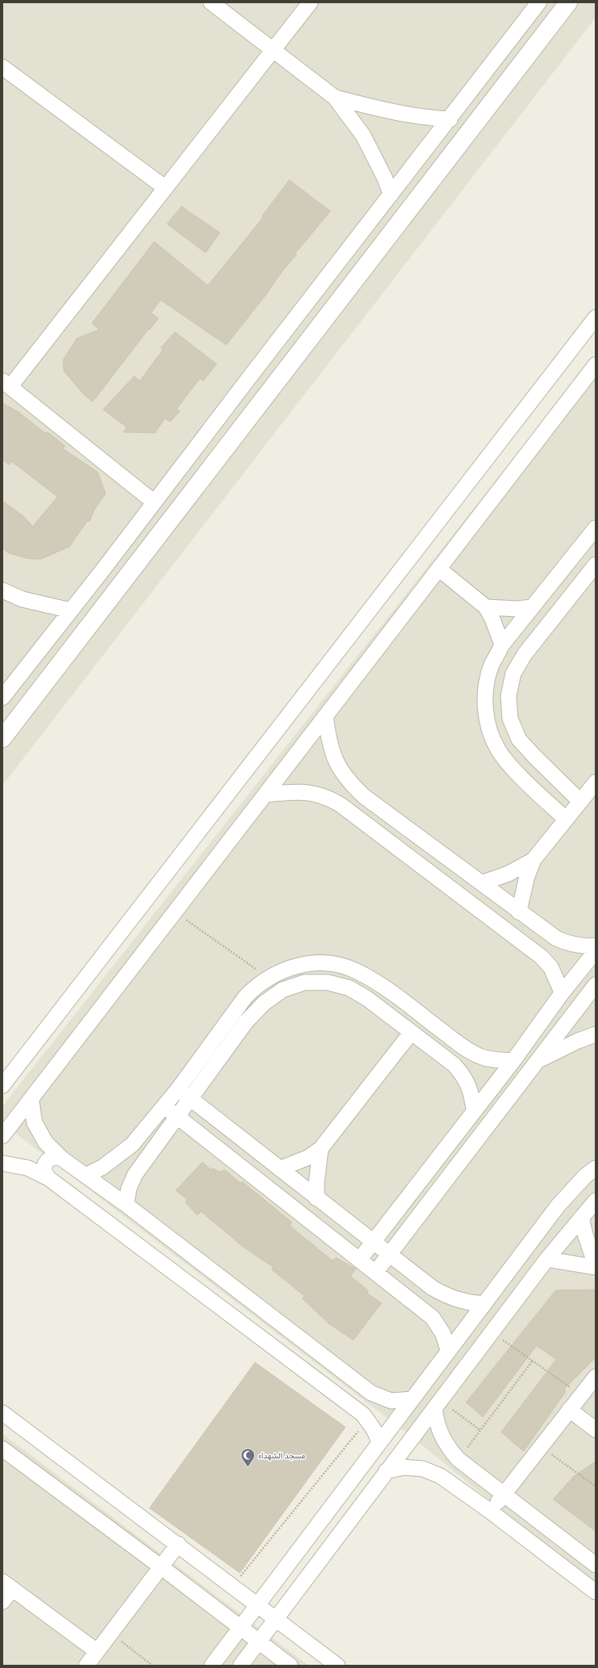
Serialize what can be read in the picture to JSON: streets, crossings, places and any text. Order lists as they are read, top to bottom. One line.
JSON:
{"places":{"mosque":["مسجد الشهداء"]}}
